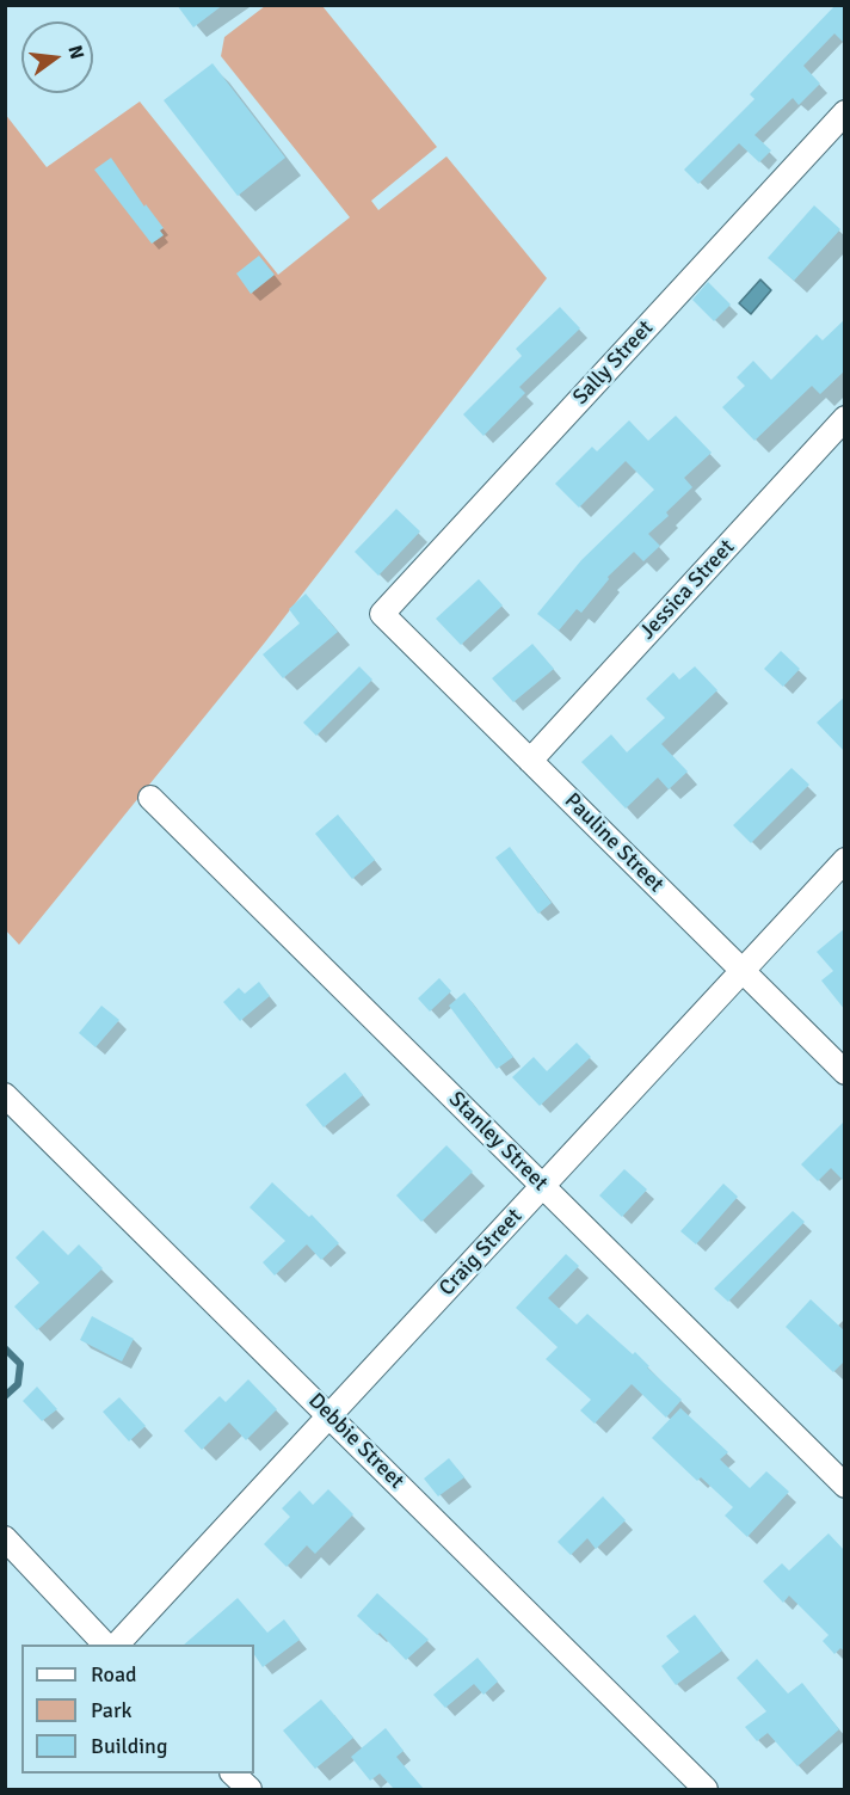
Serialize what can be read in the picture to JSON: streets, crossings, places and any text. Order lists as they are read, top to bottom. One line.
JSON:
{"streets":{"street":["Sally Street","Jessica Street","Pauline Street","Stanley Street","Craig Street","Debbie Street"]},"crossings":[["Sally Street","Pauline Street"],["Jessica Street","Pauline Street"],["Pauline Street","Craig Street"],["Stanley Street","Craig Street"],["Craig Street","Debbie Street"]],"legend":["Road","Park","Building"],"north":"right"}
